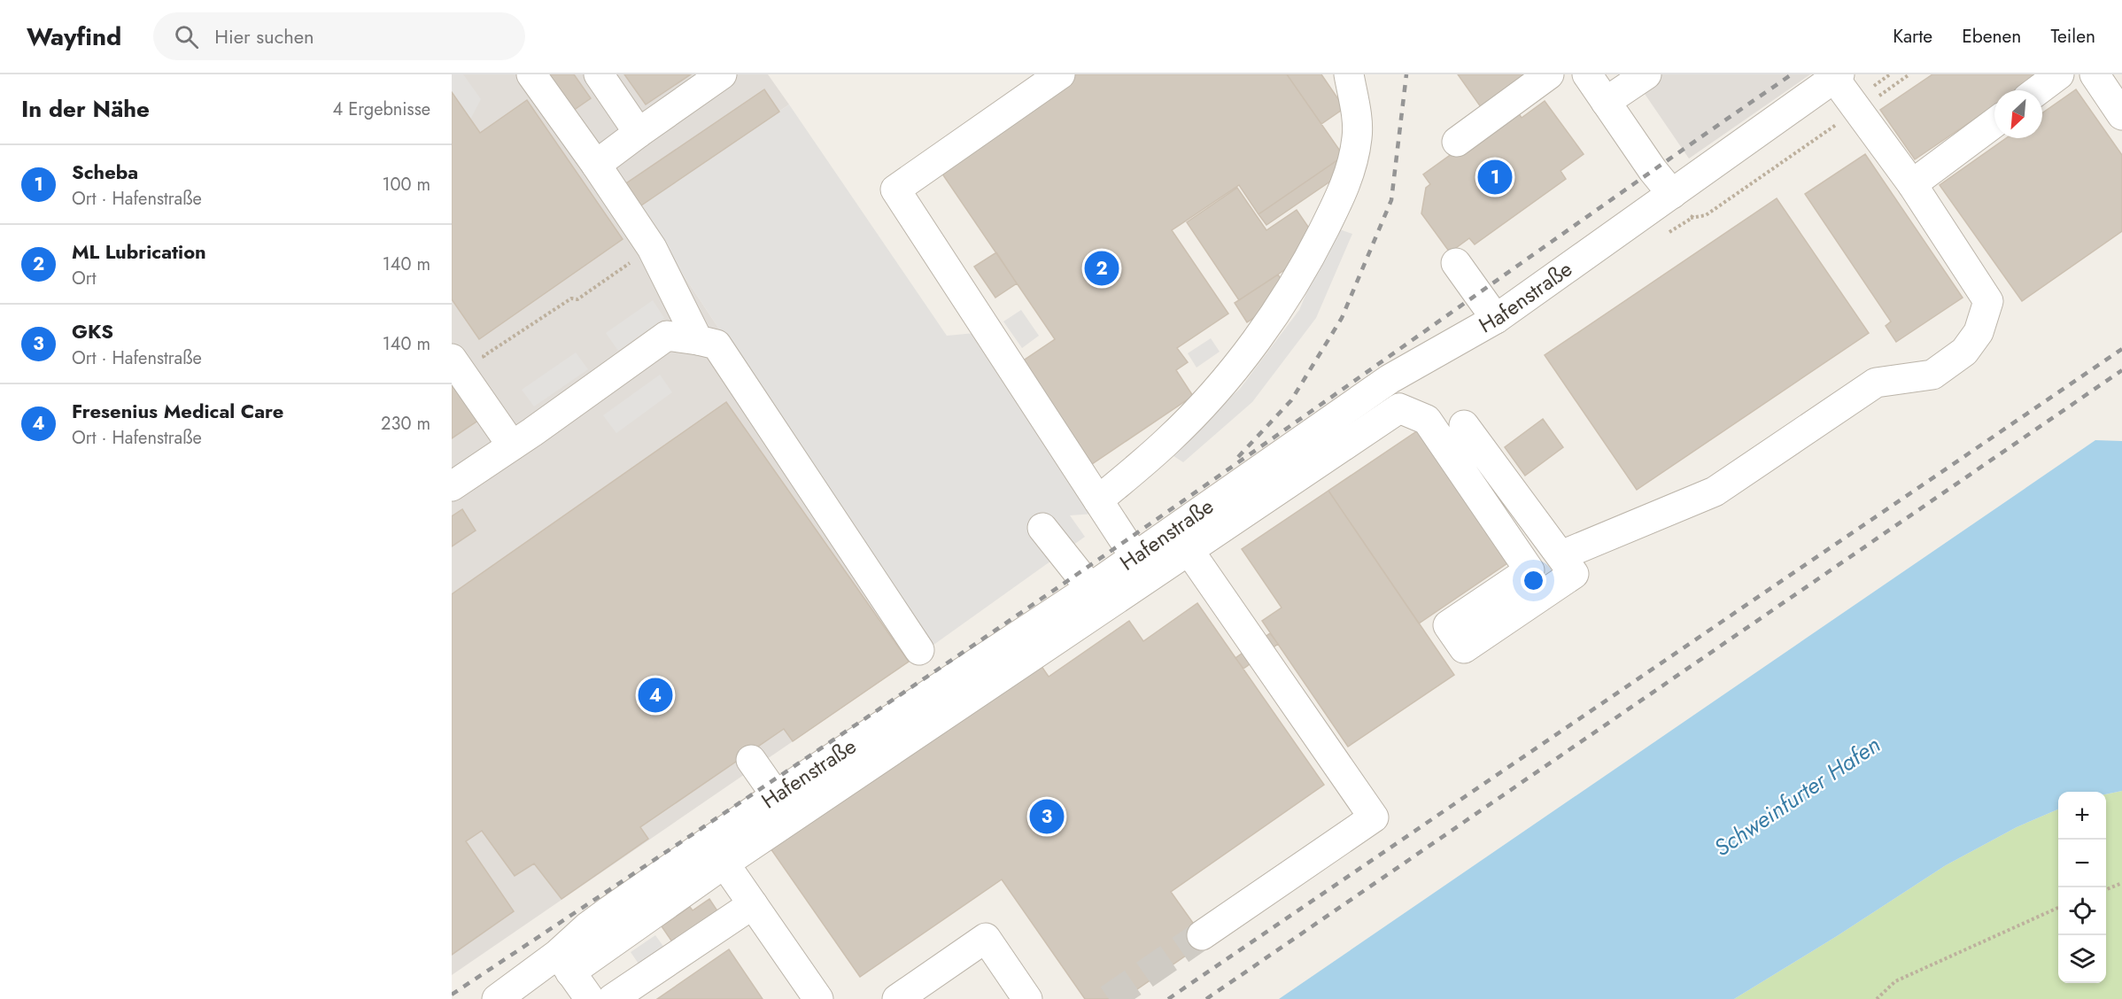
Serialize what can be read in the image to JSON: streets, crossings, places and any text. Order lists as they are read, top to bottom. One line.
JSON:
{"streets":{"street":["Hafenstraße"]},"water":["Schweinfurter Hafen"],"north":"bottom left","page":{"header":"Wayfind","search":"Hier suchen","nav":["Karte","Ebenen","Teilen"],"heading":["In der Nähe","4 Ergebnisse"],"list":[{"mark":"1","name":"Scheba","note":"Ort · Hafenstraße","value":"100 m"},{"mark":"2","name":"ML Lubrication","note":"Ort","value":"140 m"},{"mark":"3","name":"GKS","note":"Ort · Hafenstraße","value":"140 m"},{"mark":"4","name":"Fresenius Medical Care","note":"Ort · Hafenstraße","value":"230 m"}],"pins":["1","2","4","3"],"map_buttons":["+","−"]}}
